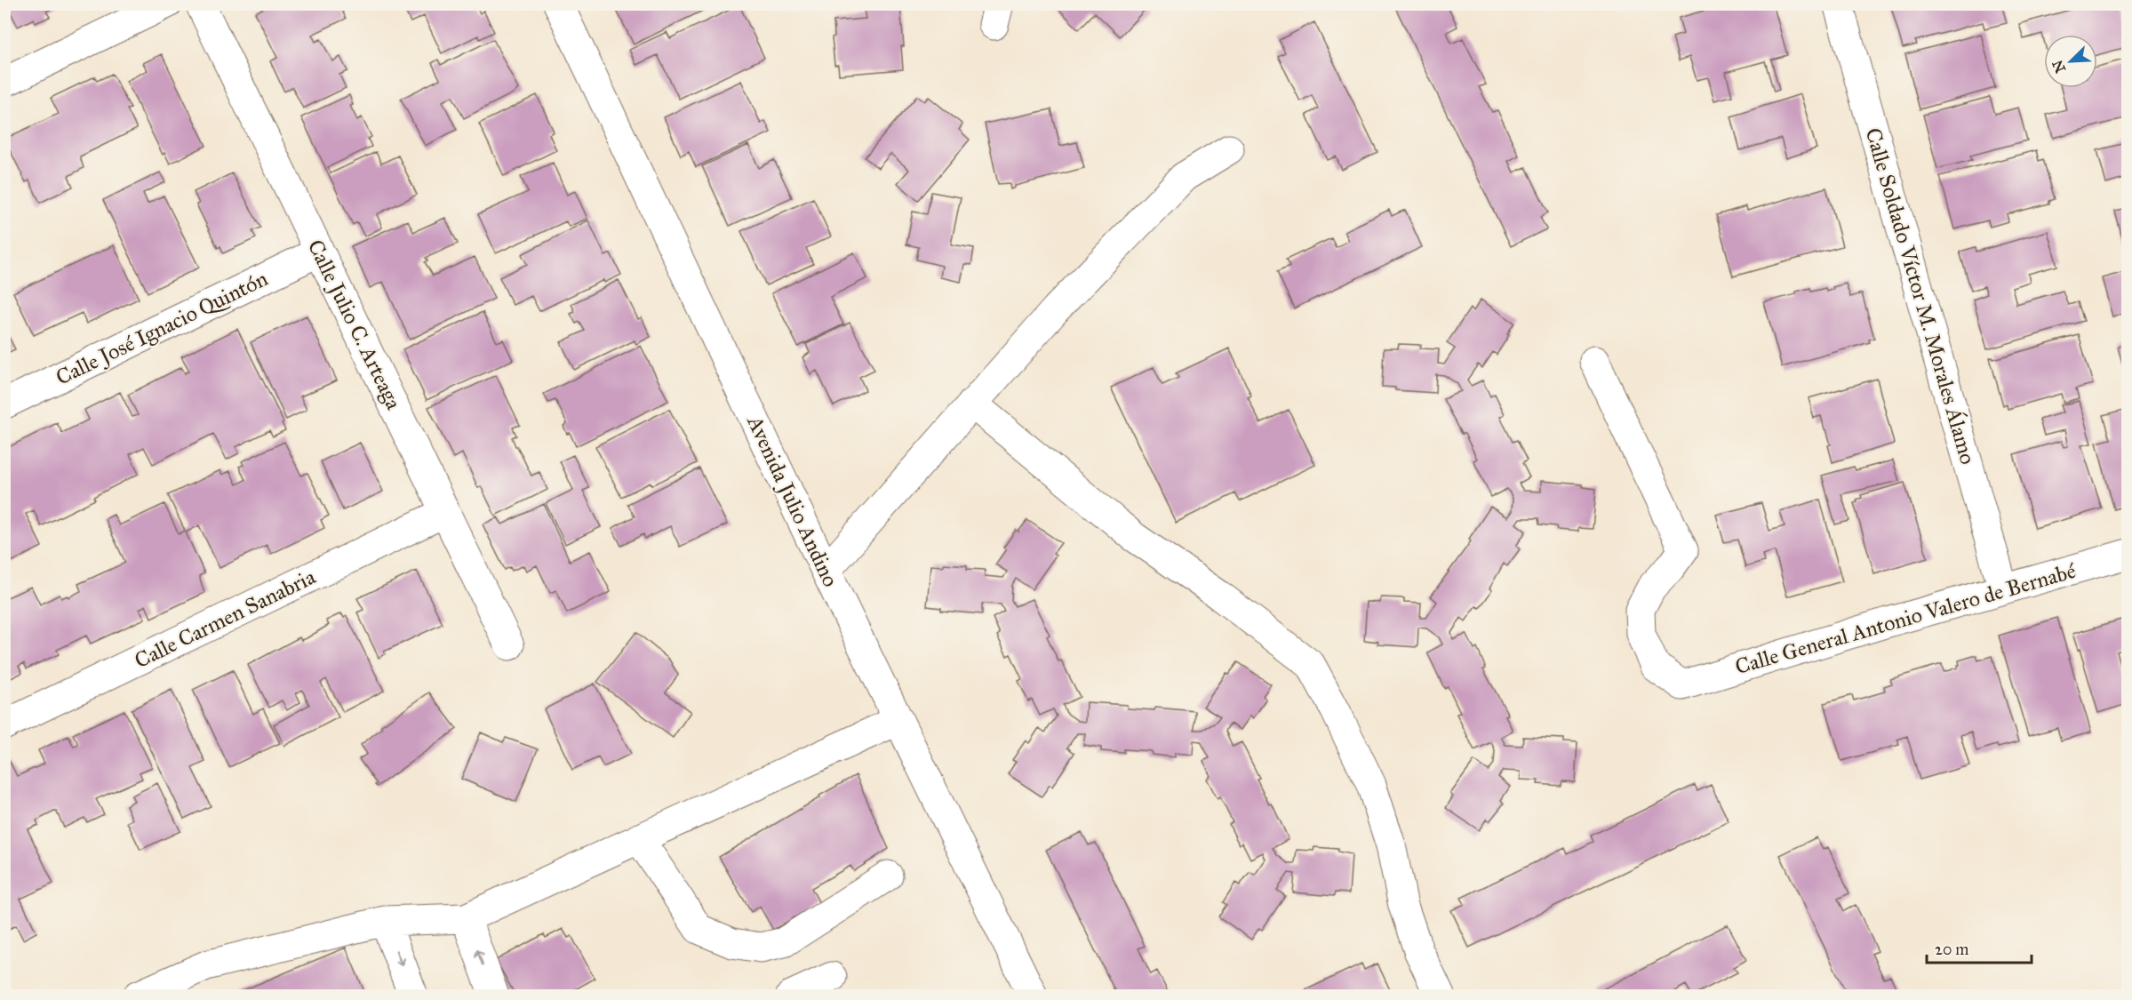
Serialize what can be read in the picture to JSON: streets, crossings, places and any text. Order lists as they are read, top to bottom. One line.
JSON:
{"streets":{"street":["Calle Soldado Víctor M. Morales Álamo","Calle Julio C. Arteaga","Calle José Ignacio Quintón","Avenida Julio Andino","Calle Carmen Sanabria","Calle General Antonio Valero de Bernabé"]},"crossings":[["Calle Soldado Víctor M. Morales Álamo","Calle General Antonio Valero de Bernabé"],["Calle Julio C. Arteaga","Calle José Ignacio Quintón"],["Calle Julio C. Arteaga","Calle Carmen Sanabria"]],"scale_bar":"20 m","north":"bottom left"}
